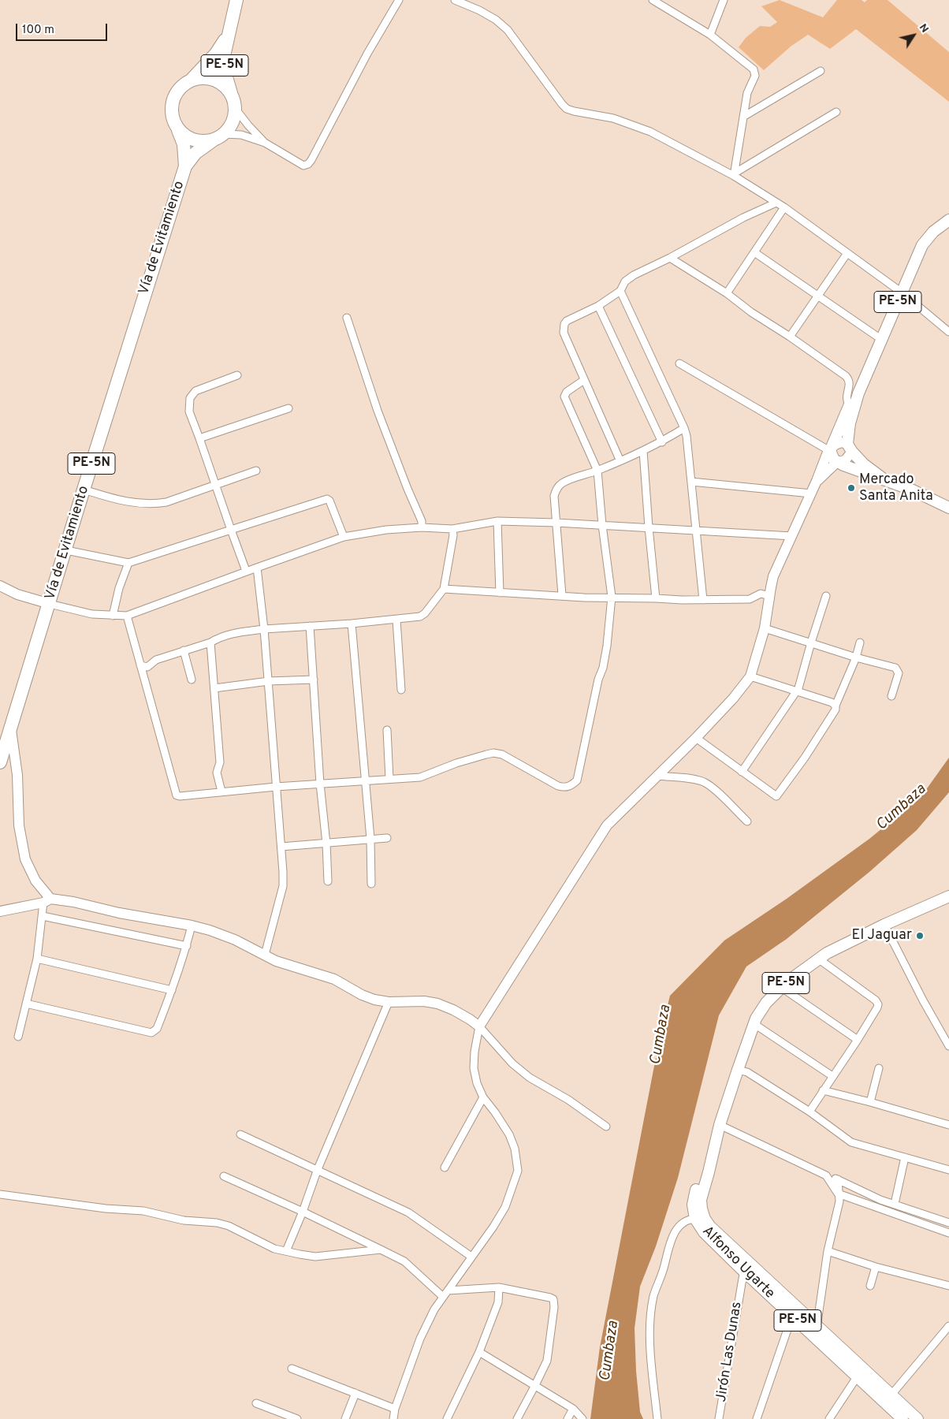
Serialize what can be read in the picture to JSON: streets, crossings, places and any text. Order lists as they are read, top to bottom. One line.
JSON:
{"streets":{"highway":["PE-5N","Vía de Evitamiento"],"main road":["Alfonso Ugarte"],"street":["Jirón Las Dunas"]},"crossings":[["PE-5N","Vía de Evitamiento"],["PE-5N","Alfonso Ugarte"],["PE-5N","Jirón Las Dunas"],["Alfonso Ugarte","Jirón Las Dunas"]],"water":["Cumbaza"],"places":["Mercado Santa Anita","El Jaguar"],"scale_bar":"100 m","north":"top right"}
